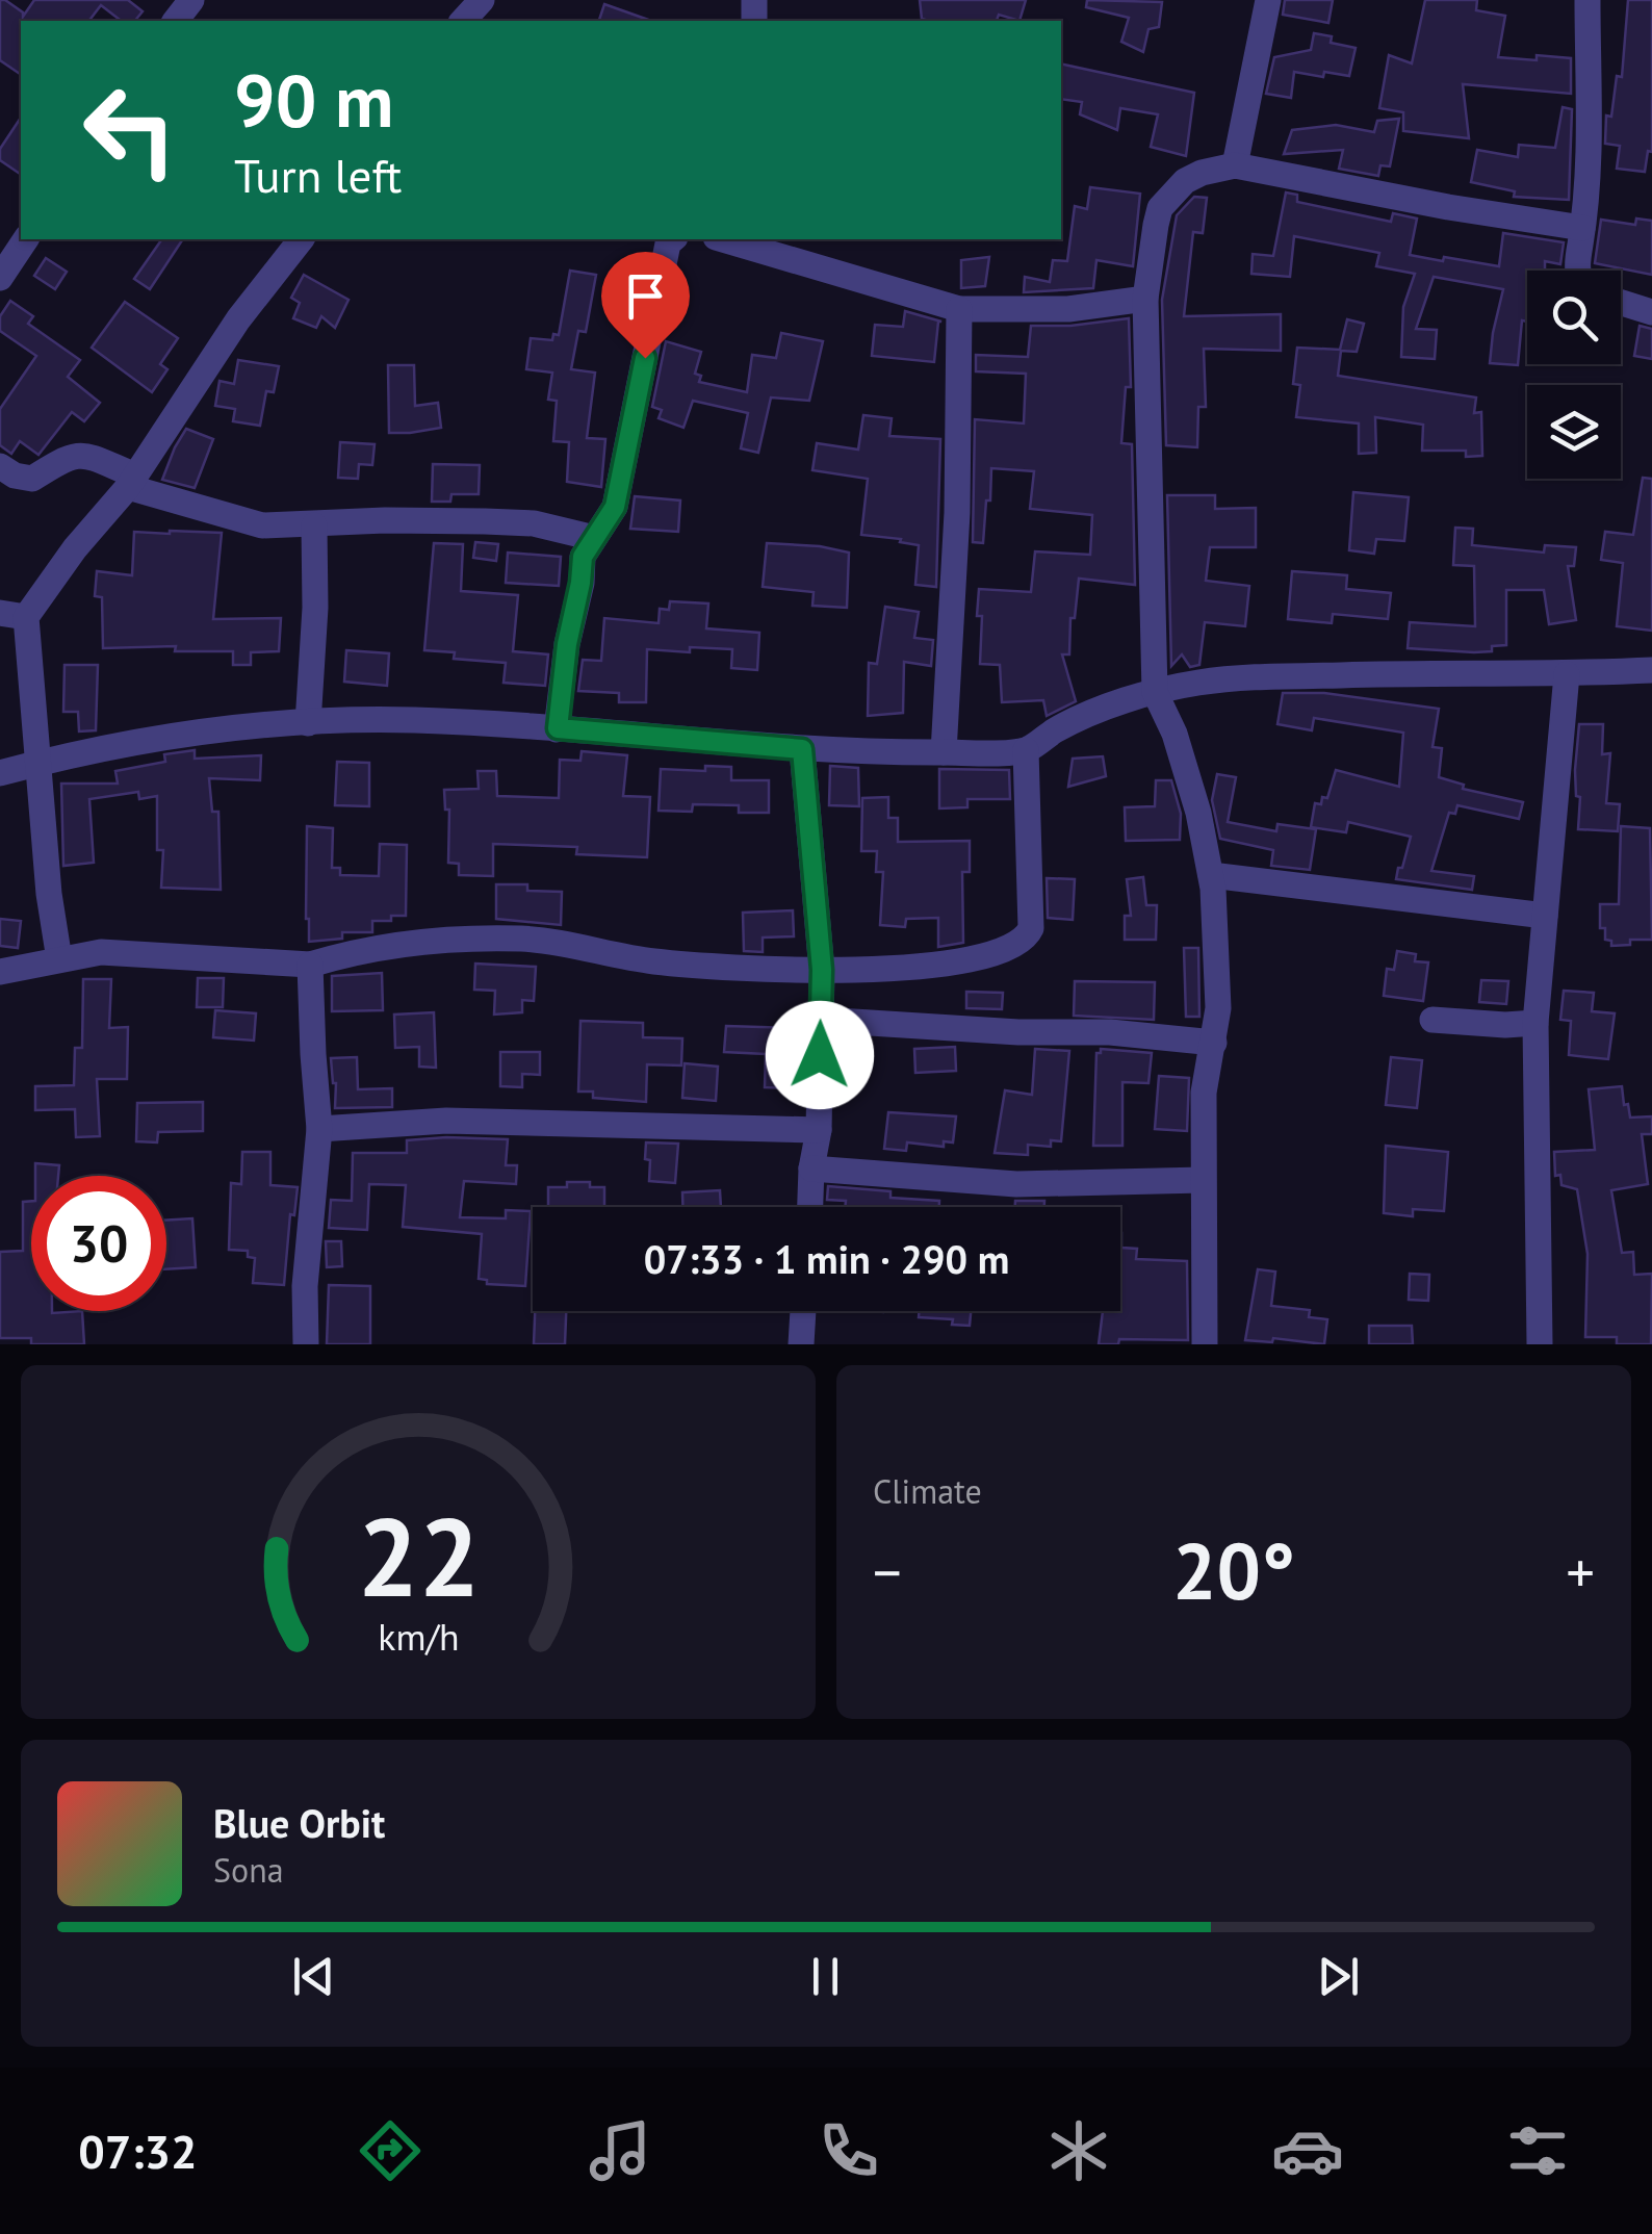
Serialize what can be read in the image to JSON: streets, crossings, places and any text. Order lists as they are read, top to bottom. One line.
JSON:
{"page":{"turn":["90 m","Turn left"],"limit":"30","trip":"07:33 · 1 min · 290 m","tile":"Climate","heat":["−","20°","+"],"song":["Blue Orbit","Sona"],"tabs":"07:32","gauge":["22","km/h"]}}
